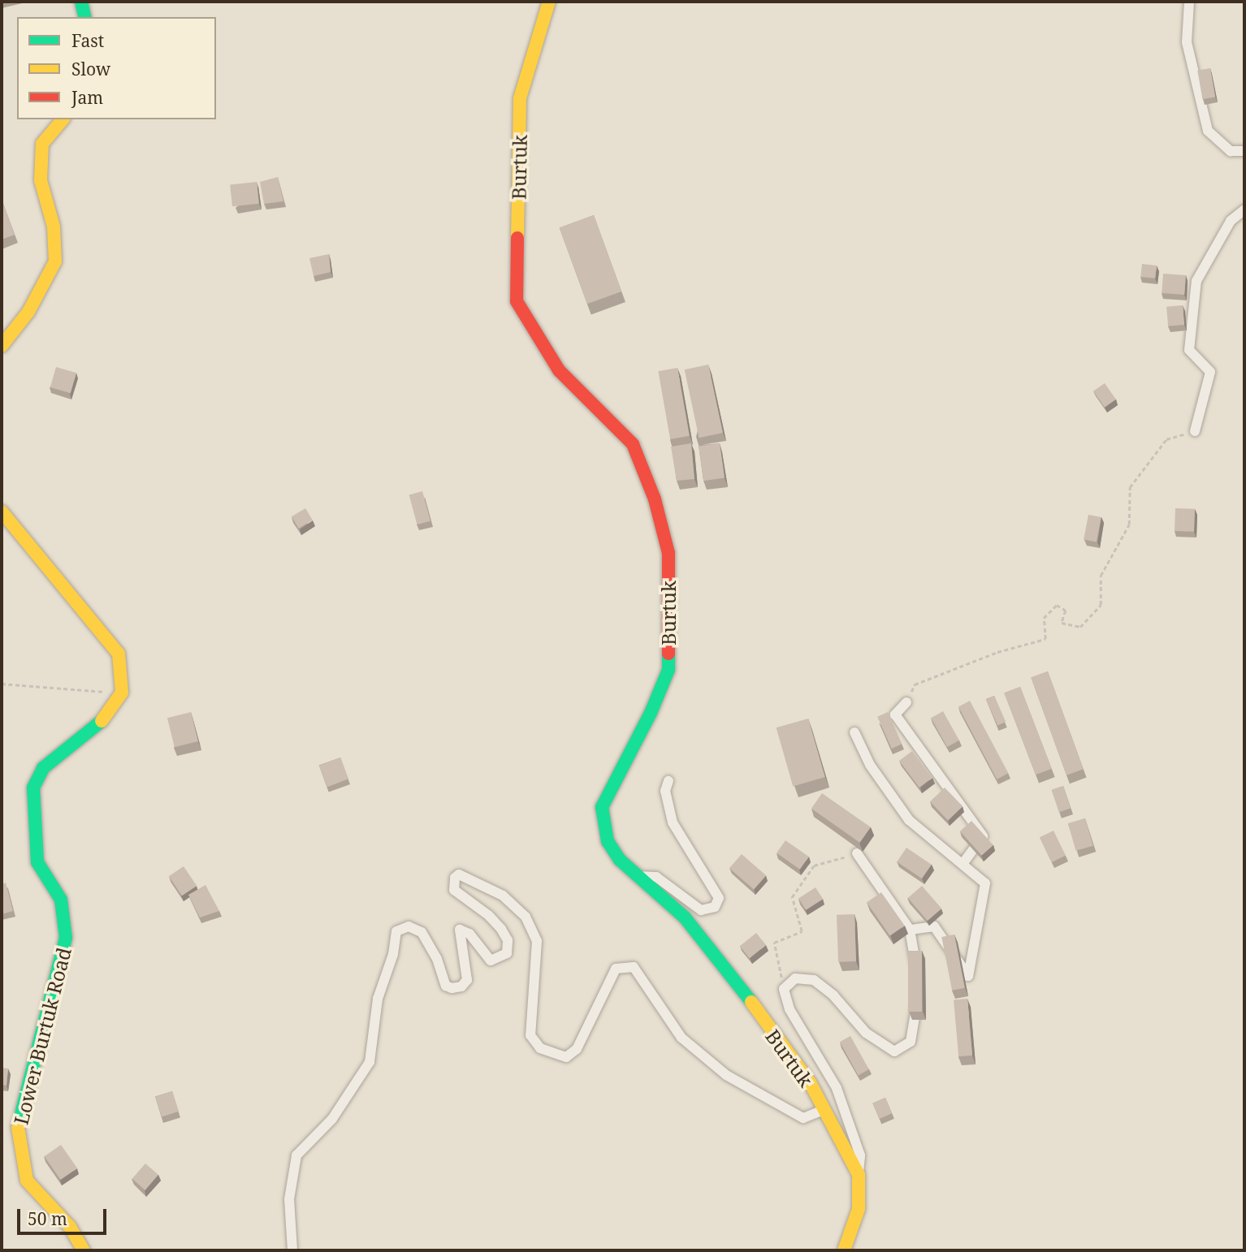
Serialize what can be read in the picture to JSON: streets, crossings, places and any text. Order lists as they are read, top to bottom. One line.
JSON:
{"streets":{"main road":["Burtuk","Lower Burtuk Road"]},"legend":["Fast","Slow","Jam"],"scale_bar":"50 m"}
